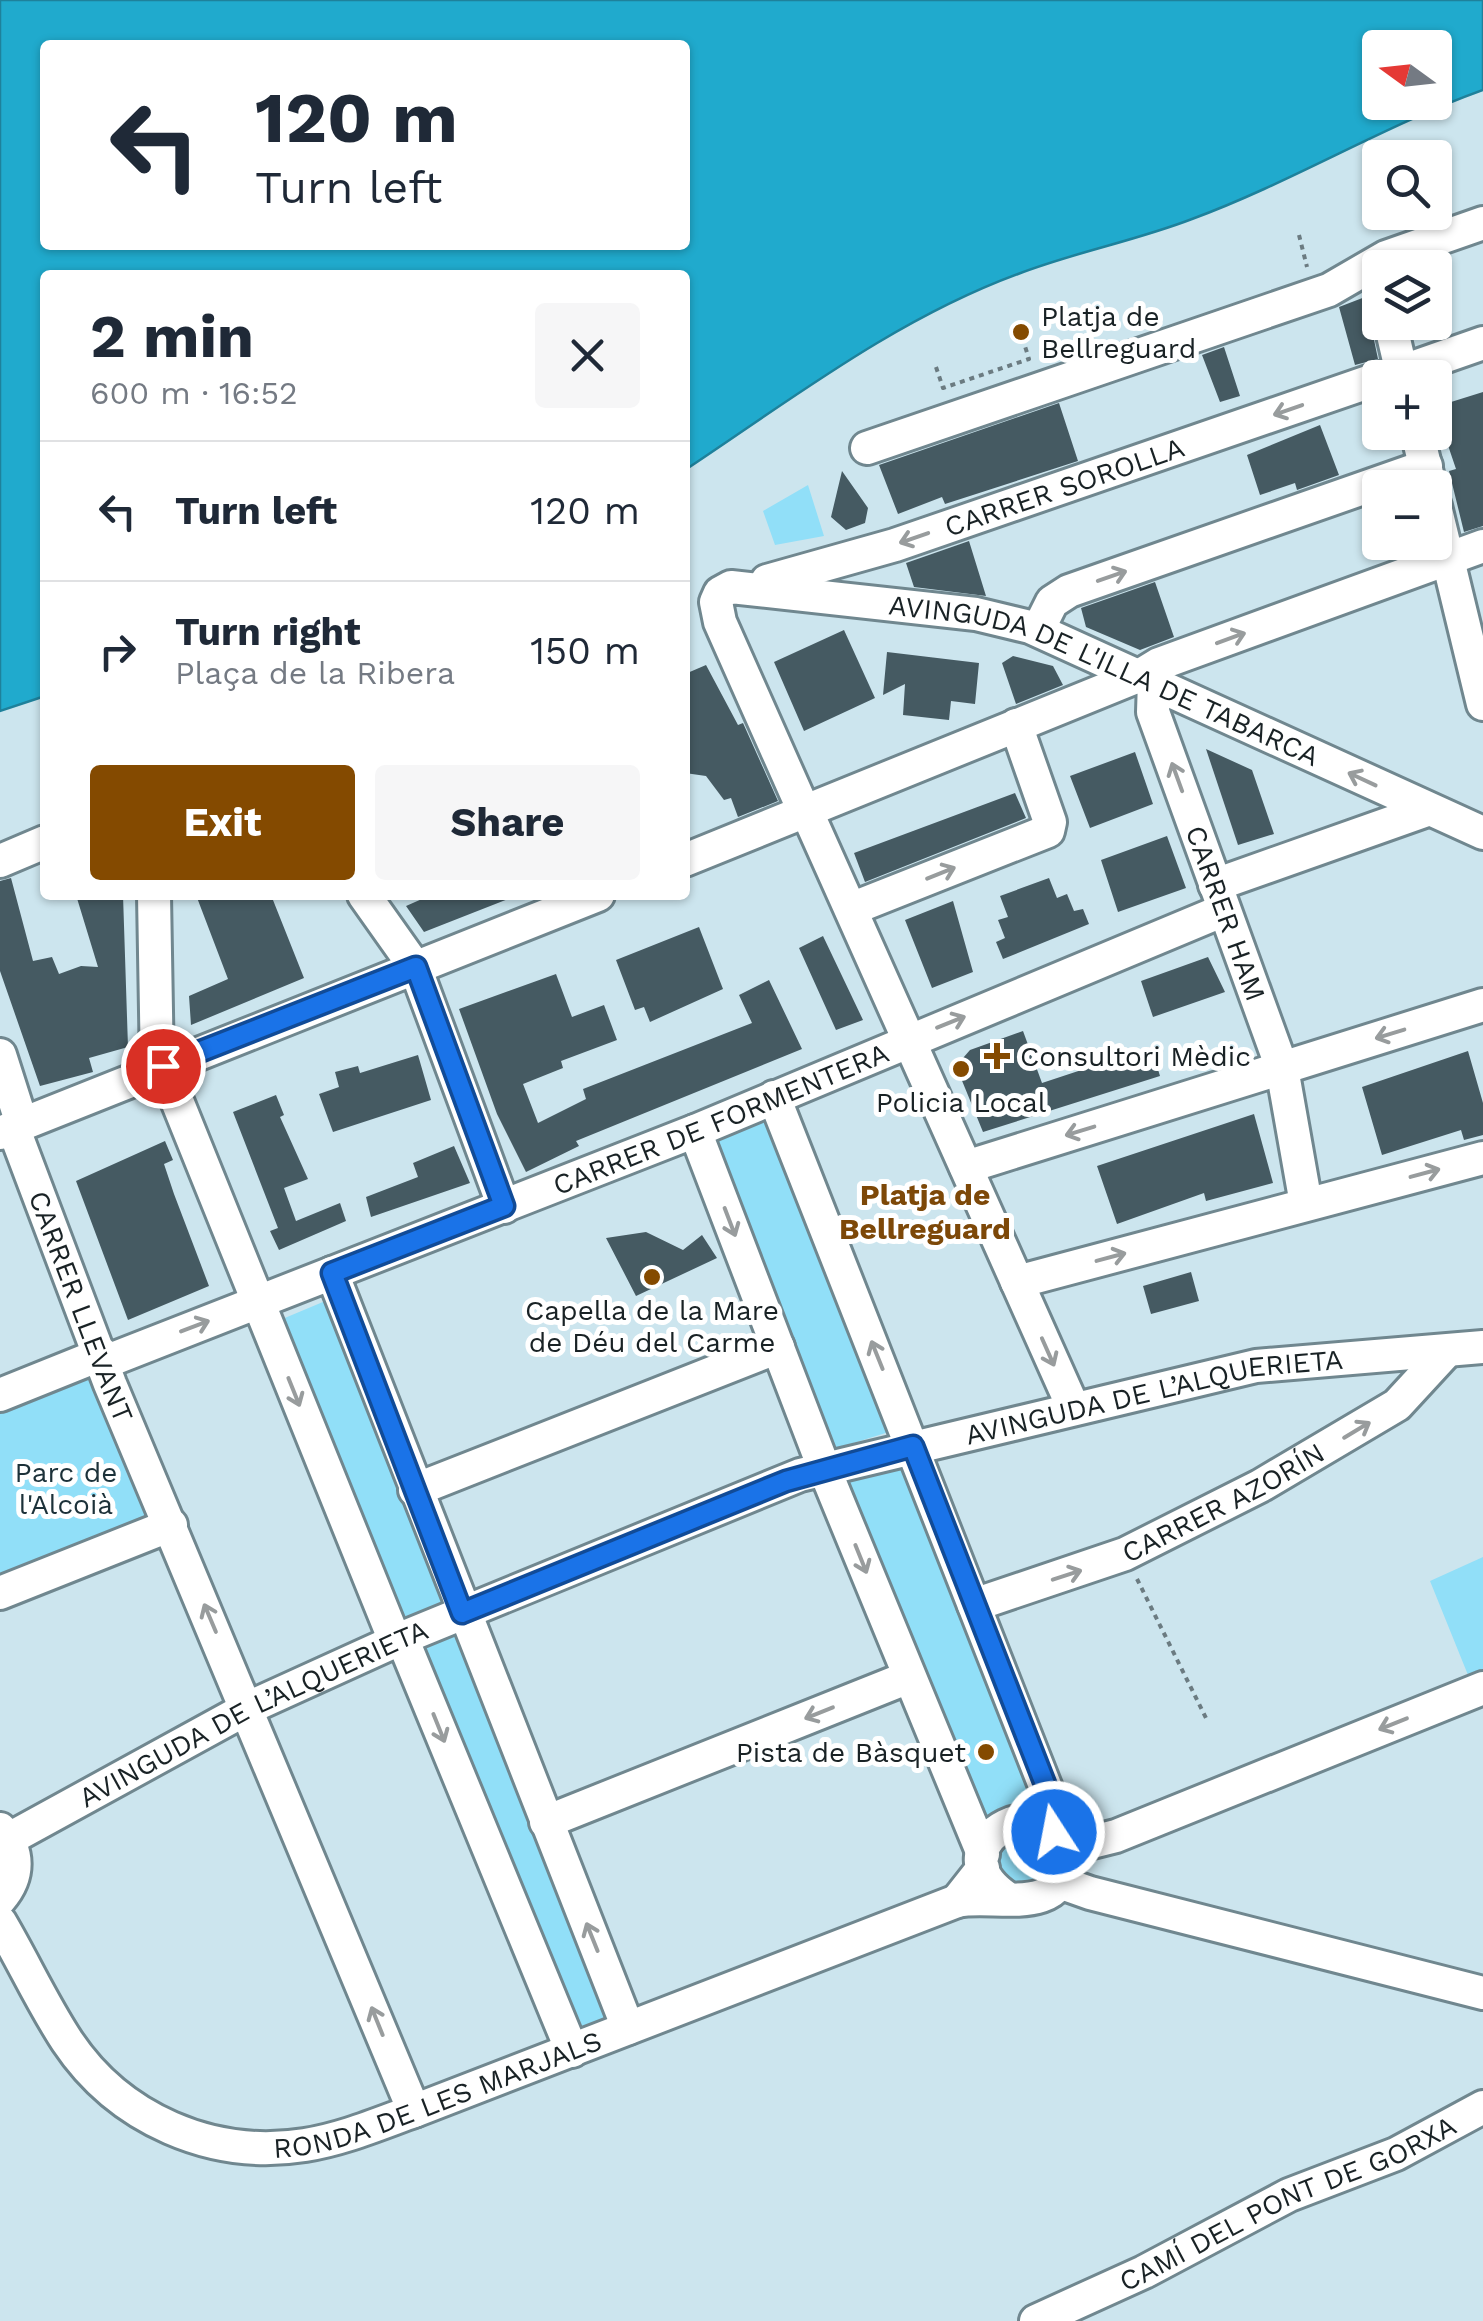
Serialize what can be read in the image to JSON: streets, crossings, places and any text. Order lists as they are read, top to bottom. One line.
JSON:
{"streets":{"street":["CARRER SOROLLA","AVINGUDA DE L'ILLA DE TABARCA","CARRER HAM","CARRER DE FORMENTERA","CARRER LLEVANT","AVINGUDA DE L’ALQUERIETA","CARRER AZORÍN","RONDA DE LES MARJALS","CAMÍ DEL PONT DE GORXA"]},"crossings":[["CARRER SOROLLA","AVINGUDA DE L'ILLA DE TABARCA"],["AVINGUDA DE L'ILLA DE TABARCA","CARRER HAM"],["AVINGUDA DE L'ILLA DE TABARCA","CARRER DE FORMENTERA"],["CARRER HAM","CARRER DE FORMENTERA"],["CARRER DE FORMENTERA","CARRER LLEVANT"],["CARRER LLEVANT","AVINGUDA DE L’ALQUERIETA"],["CARRER LLEVANT","RONDA DE LES MARJALS"],["AVINGUDA DE L’ALQUERIETA","CARRER AZORÍN"]],"one_way":["AVINGUDA DE L'ILLA DE TABARCA","CARRER HAM"],"districts":["Platja de Bellreguard"],"parks":["Parc de l'Alcoià"],"places":{"other":["Platja de Bellreguard","Policia Local","Capella de la Mare de Déu del Carme","Pista de Bàsquet"],"health":["Consultori Mèdic"]},"north":"left","page":{"map_buttons":["+","−"],"turn":["120 m","Turn left"],"heading":["2 min","600 m · 16:52"],"list":[{"name":"Turn left","value":"120 m"},{"name":"Turn right","note":"Plaça de la Ribera","value":"150 m"}],"buttons":["Exit","Share"]}}
